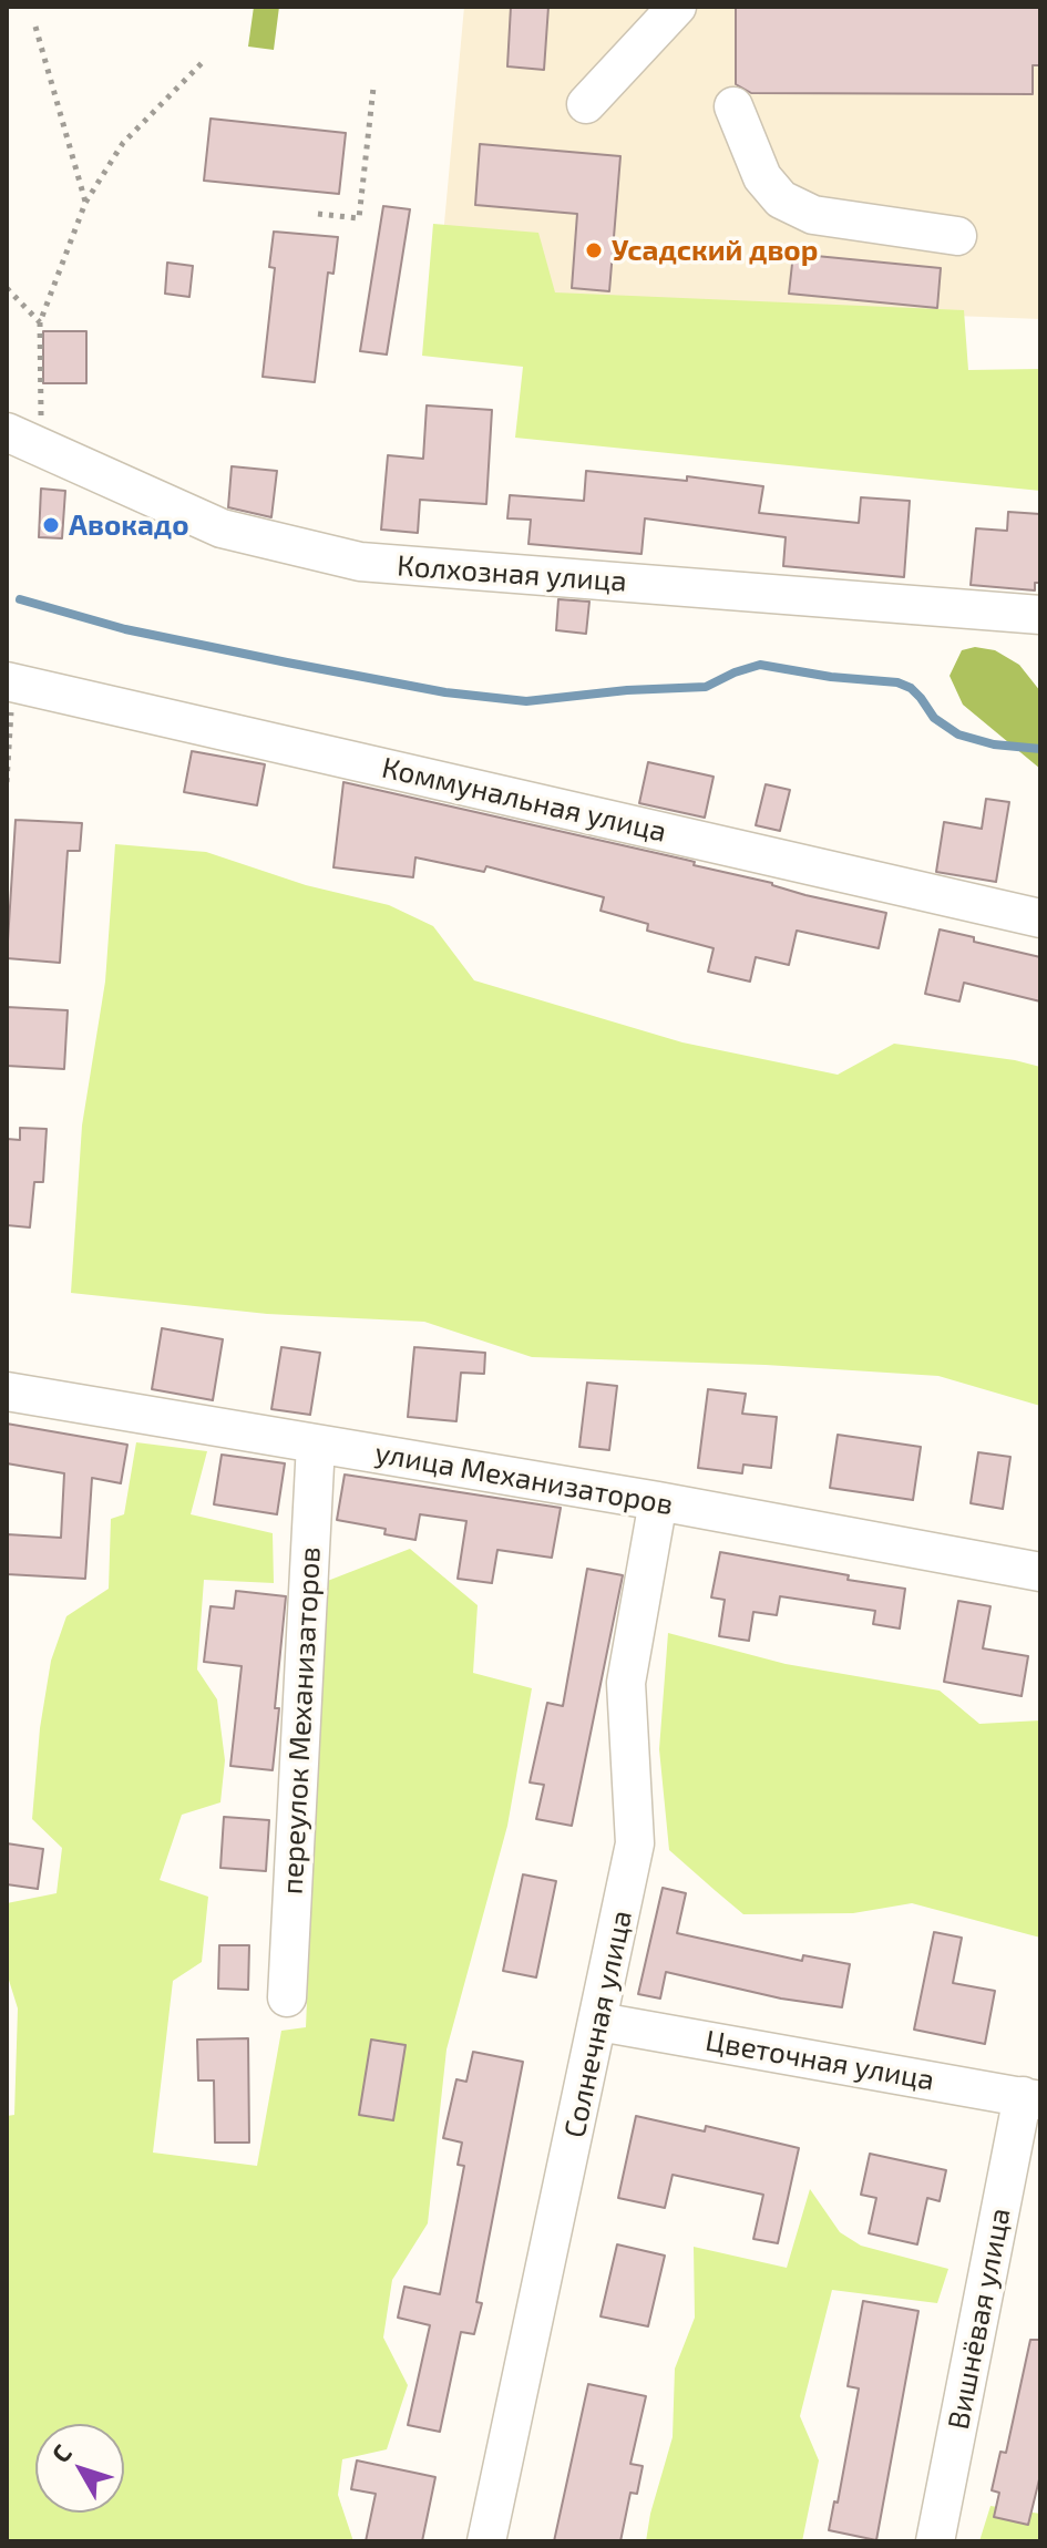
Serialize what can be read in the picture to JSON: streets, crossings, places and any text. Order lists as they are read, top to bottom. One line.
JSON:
{"streets":{"street":["Колхозная улица","Коммунальная улица","улица Механизаторов","переулок Механизаторов","Солнечная улица","Цветочная улица","Вишнёвая улица"]},"crossings":[["улица Механизаторов","переулок Механизаторов"],["улица Механизаторов","Солнечная улица"],["Солнечная улица","Цветочная улица"],["Цветочная улица","Вишнёвая улица"]],"places":["Усадский двор","Авокадо"],"north":"top left"}
